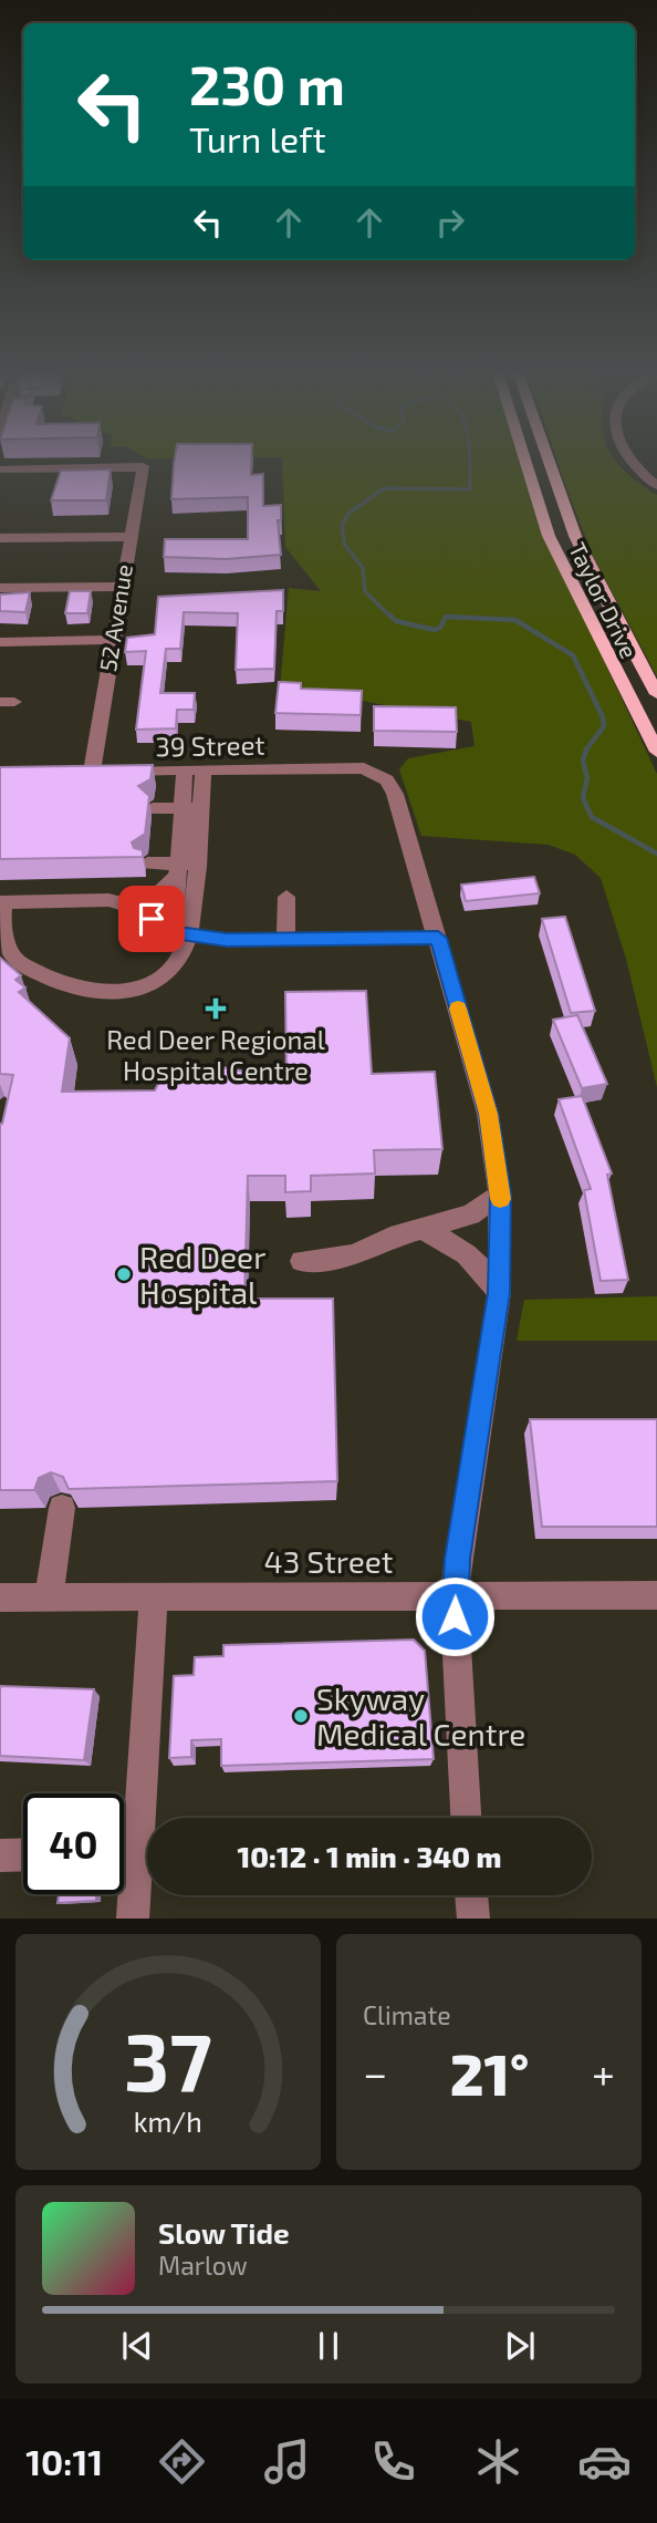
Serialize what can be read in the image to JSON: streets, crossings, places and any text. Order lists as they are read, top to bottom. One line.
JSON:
{"streets":{"main road":["Taylor Drive"],"street":["52 Avenue","39 Street","43 Street"]},"crossings":[["52 Avenue","39 Street"]],"places":{"health":["Red Deer Regional Hospital Centre"],"other":["Red Deer Hospital","Skyway Medical Centre"]},"page":{"turn":["230 m","Turn left"],"limit":"40","trip":"10:12 · 1 min · 340 m","tile":"Climate","heat":["−","21°","+"],"song":["Slow Tide","Marlow"],"tabs":"10:11","gauge":["37","km/h"]}}
